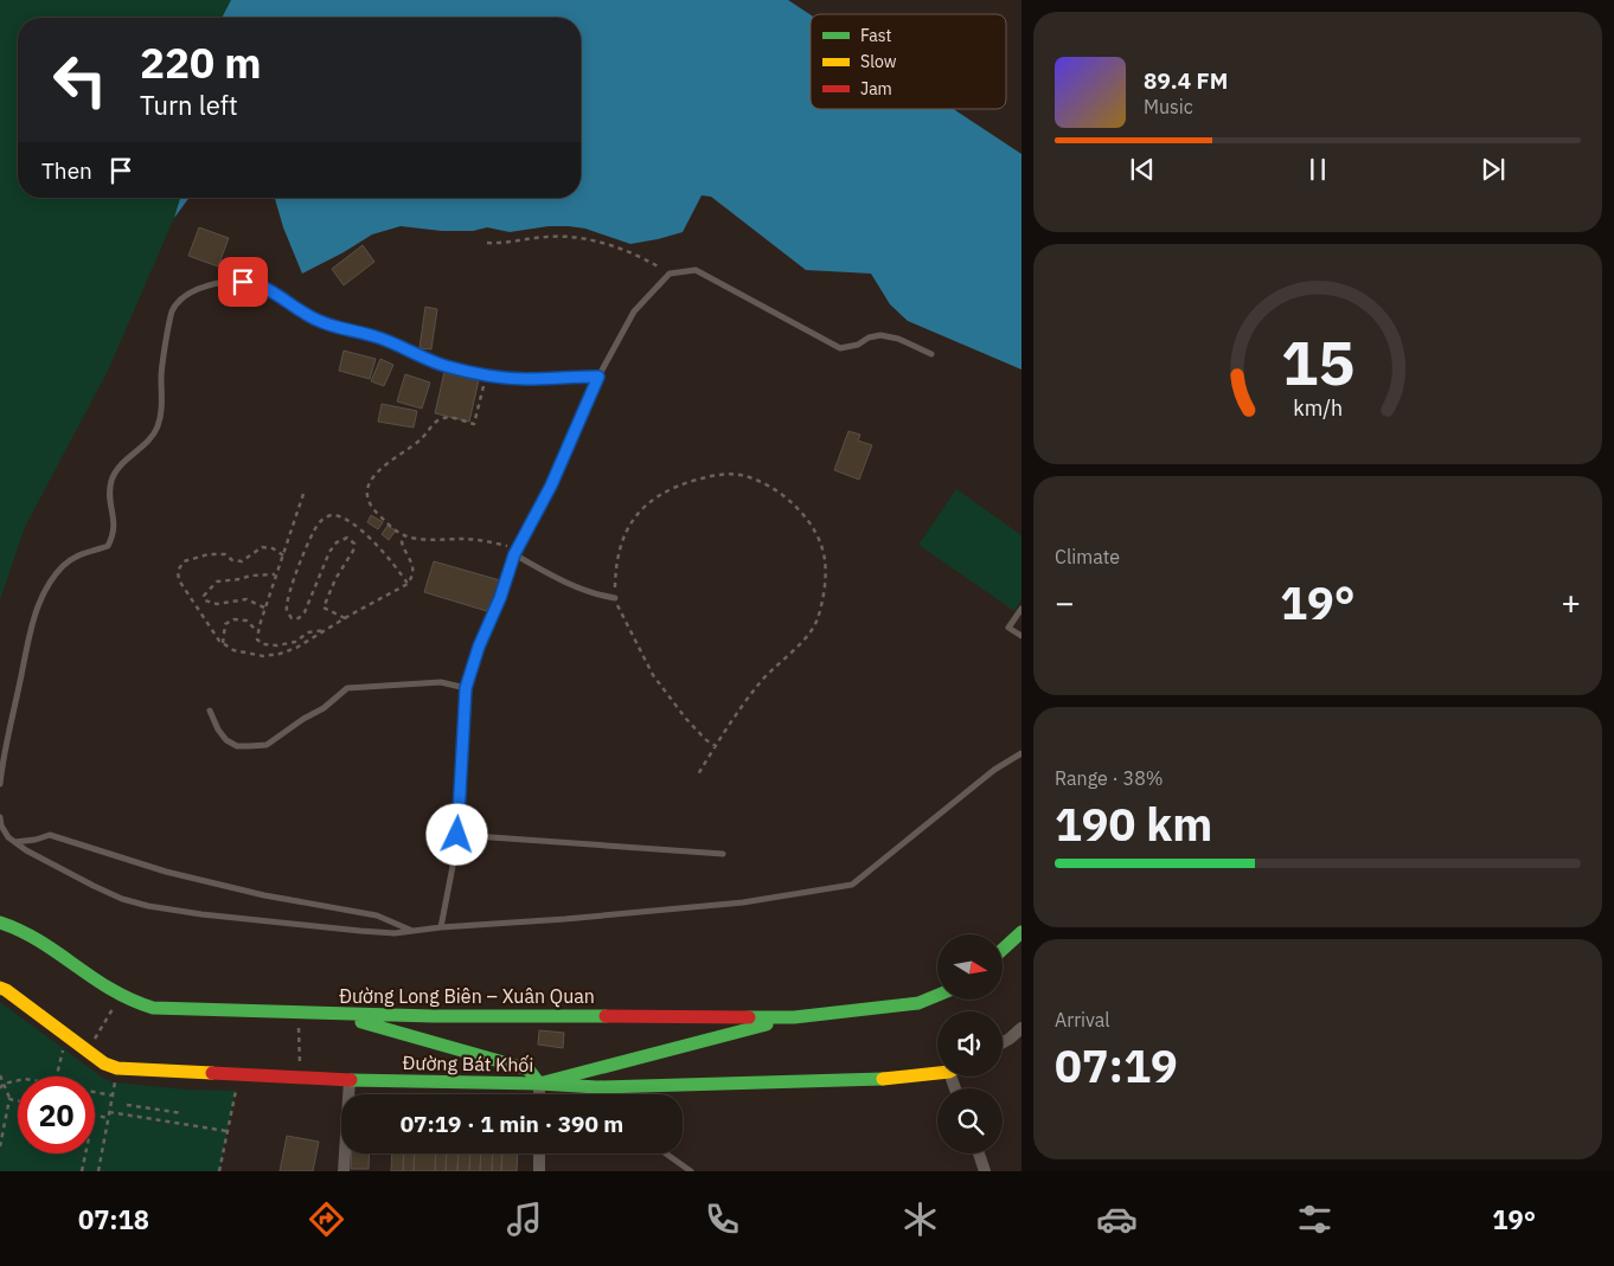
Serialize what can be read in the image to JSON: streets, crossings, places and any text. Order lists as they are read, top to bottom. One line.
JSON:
{"streets":{"main road":["Đường Long Biên – Xuân Quan","Đường Bát Khối"]},"legend":["Fast","Slow","Jam"],"north":"right","page":{"turn":["220 m","Turn left"],"song":["89.4 FM","Music"],"then":"Then","tile":["Climate",["Range · 38%","190 km"],["Arrival","07:19"]],"heat":["−","19°","+"],"limit":"20","trip":"07:19 · 1 min · 390 m","tabs":["07:18","19°"],"gauge":["15","km/h"]}}
